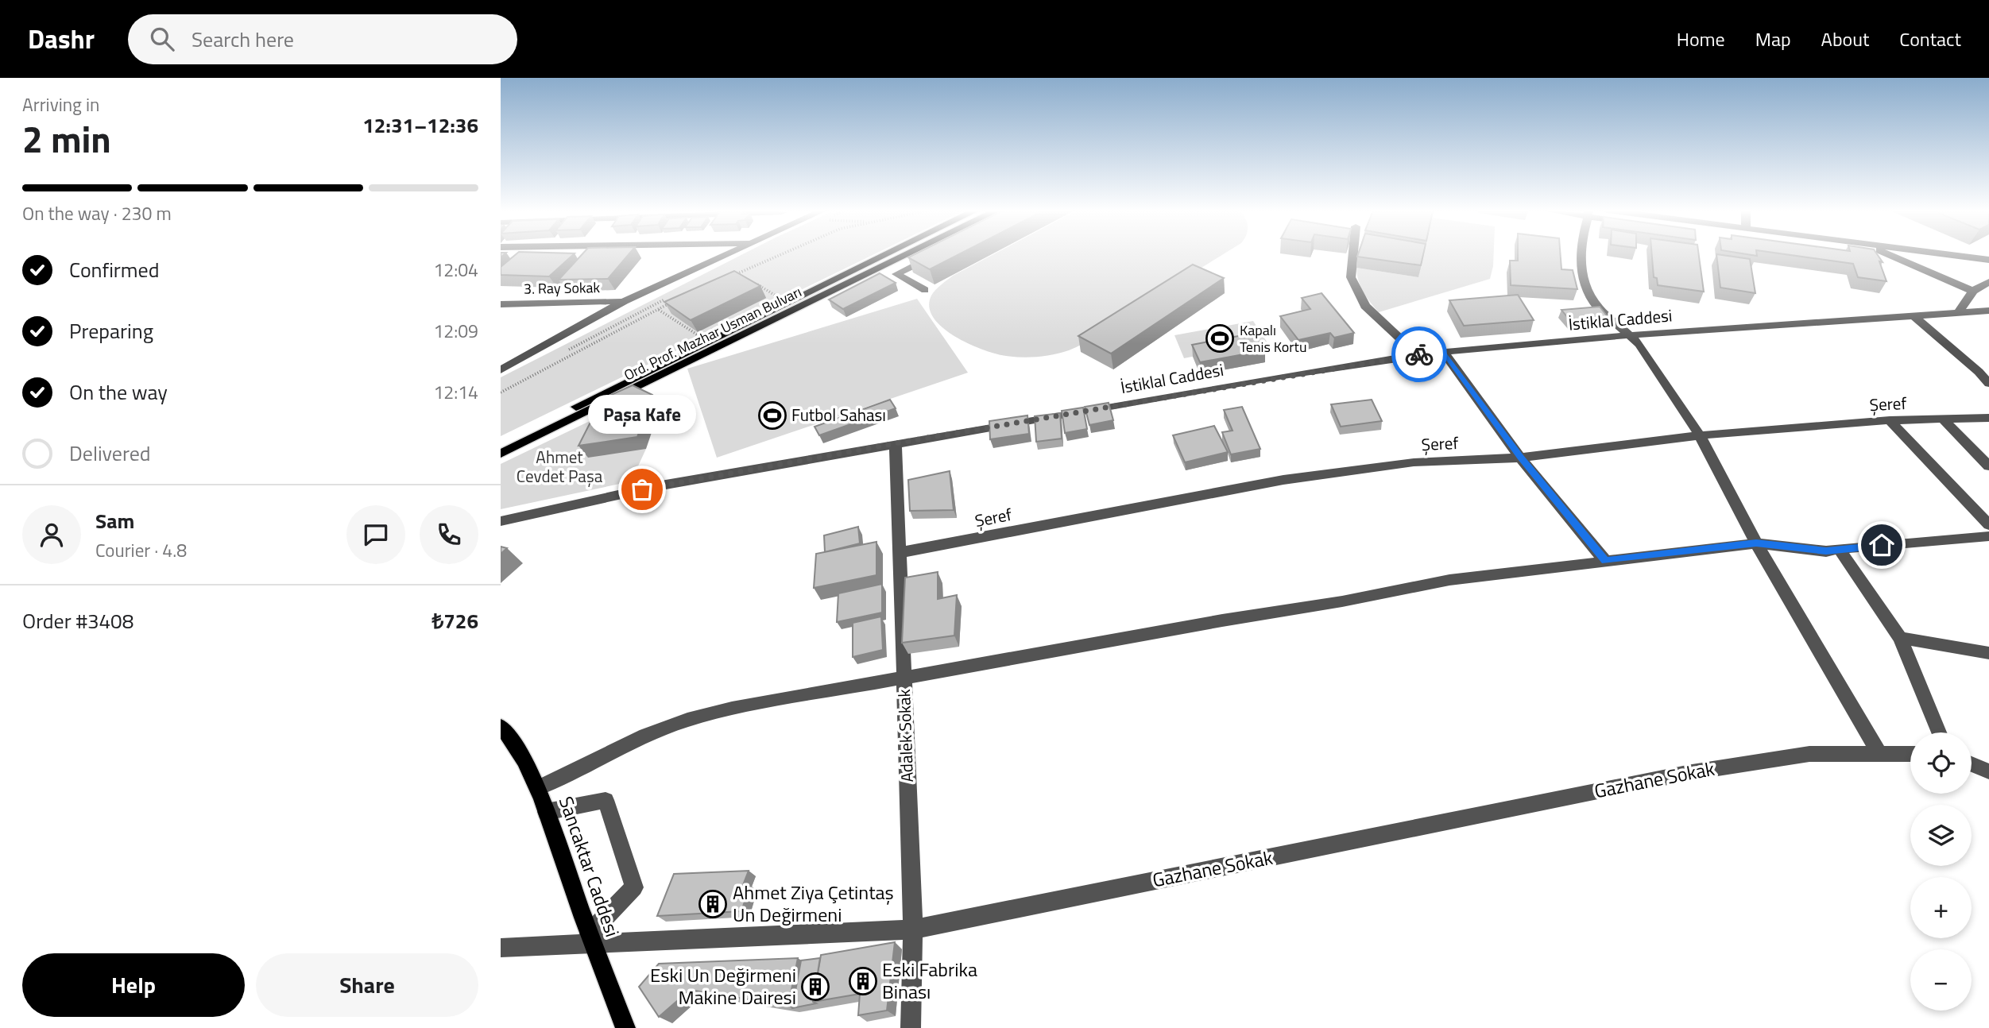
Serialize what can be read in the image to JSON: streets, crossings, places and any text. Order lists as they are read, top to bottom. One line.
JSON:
{"streets":{"main road":["Ord. Prof. Mazhar Usman Bulvarı","Sancaktar Caddesi"],"street":["3. Ray Sokak","İstiklal Caddesi","Şeref","Adalek Sokak","Gazhane Sokak"]},"crossings":[["İstiklal Caddesi","Adalek Sokak"],["Şeref","Adalek Sokak"],["Adalek Sokak","Gazhane Sokak"],["Gazhane Sokak","Sancaktar Caddesi"]],"parks":["Ahmet Cevdet Paşa"],"places":{"sports":["Kapalı Tenis Kortu","Futbol Sahası"],"other":["Paşa Kafe"],"building":["Ahmet Ziya Çetintaş Un Değirmeni","Eski Fabrika Binası","Eski Un Değirmeni Makine Dairesi"]},"page":{"header":"Dashr","search":"Search here","nav":["Home","Map","About","Contact"],"heading":["2 min","Arriving in","12:31–12:36"],"panel":["Sam","Courier · 4.8","Order #3408","₺726"],"bar":"On the way · 230 m","list":[["Confirmed","12:04"],["Preparing","12:09"],["On the way","12:14"],"Delivered"],"bubble":"Paşa Kafe","map_buttons":["+","−"],"buttons":["Help","Share"]}}
